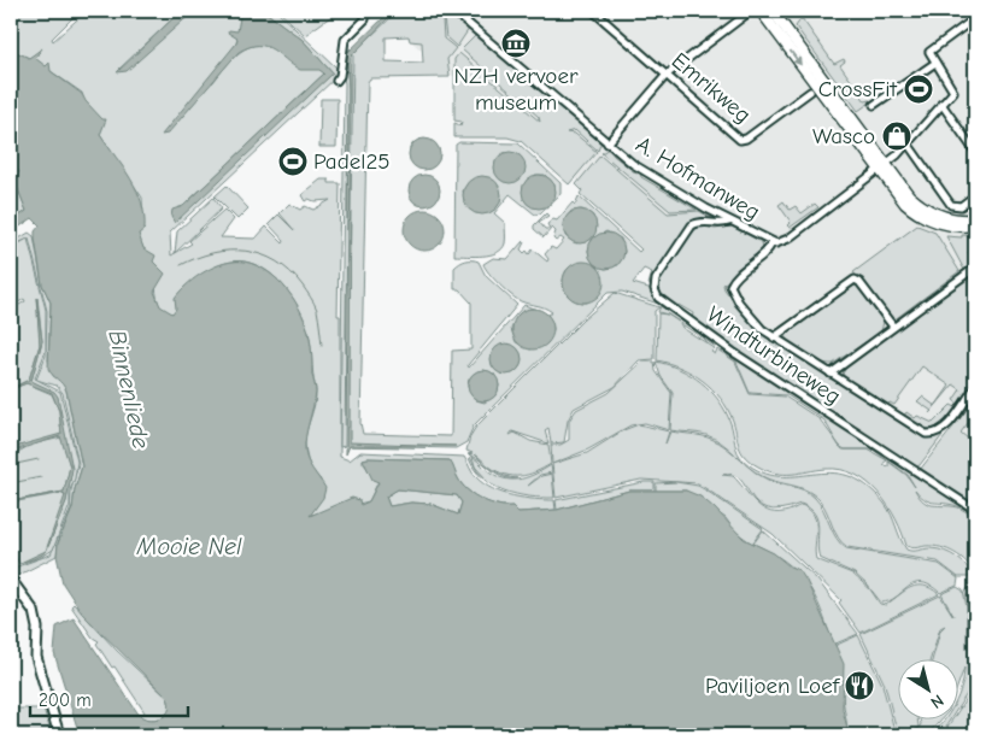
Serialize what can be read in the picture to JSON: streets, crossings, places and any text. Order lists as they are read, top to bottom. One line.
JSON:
{"streets":{"street":["Emrikweg","A. Hofmanweg","Windturbineweg"]},"crossings":[["A. Hofmanweg","Windturbineweg"]],"water":["Binnenliede","Mooie Nel"],"places":{"museum":["NZH vervoer museum"],"sports":["CrossFit","Padel25"],"shop":["Wasco"],"restaurant":["Paviljoen Loef"]},"scale_bar":"200 m","north":"bottom right"}
